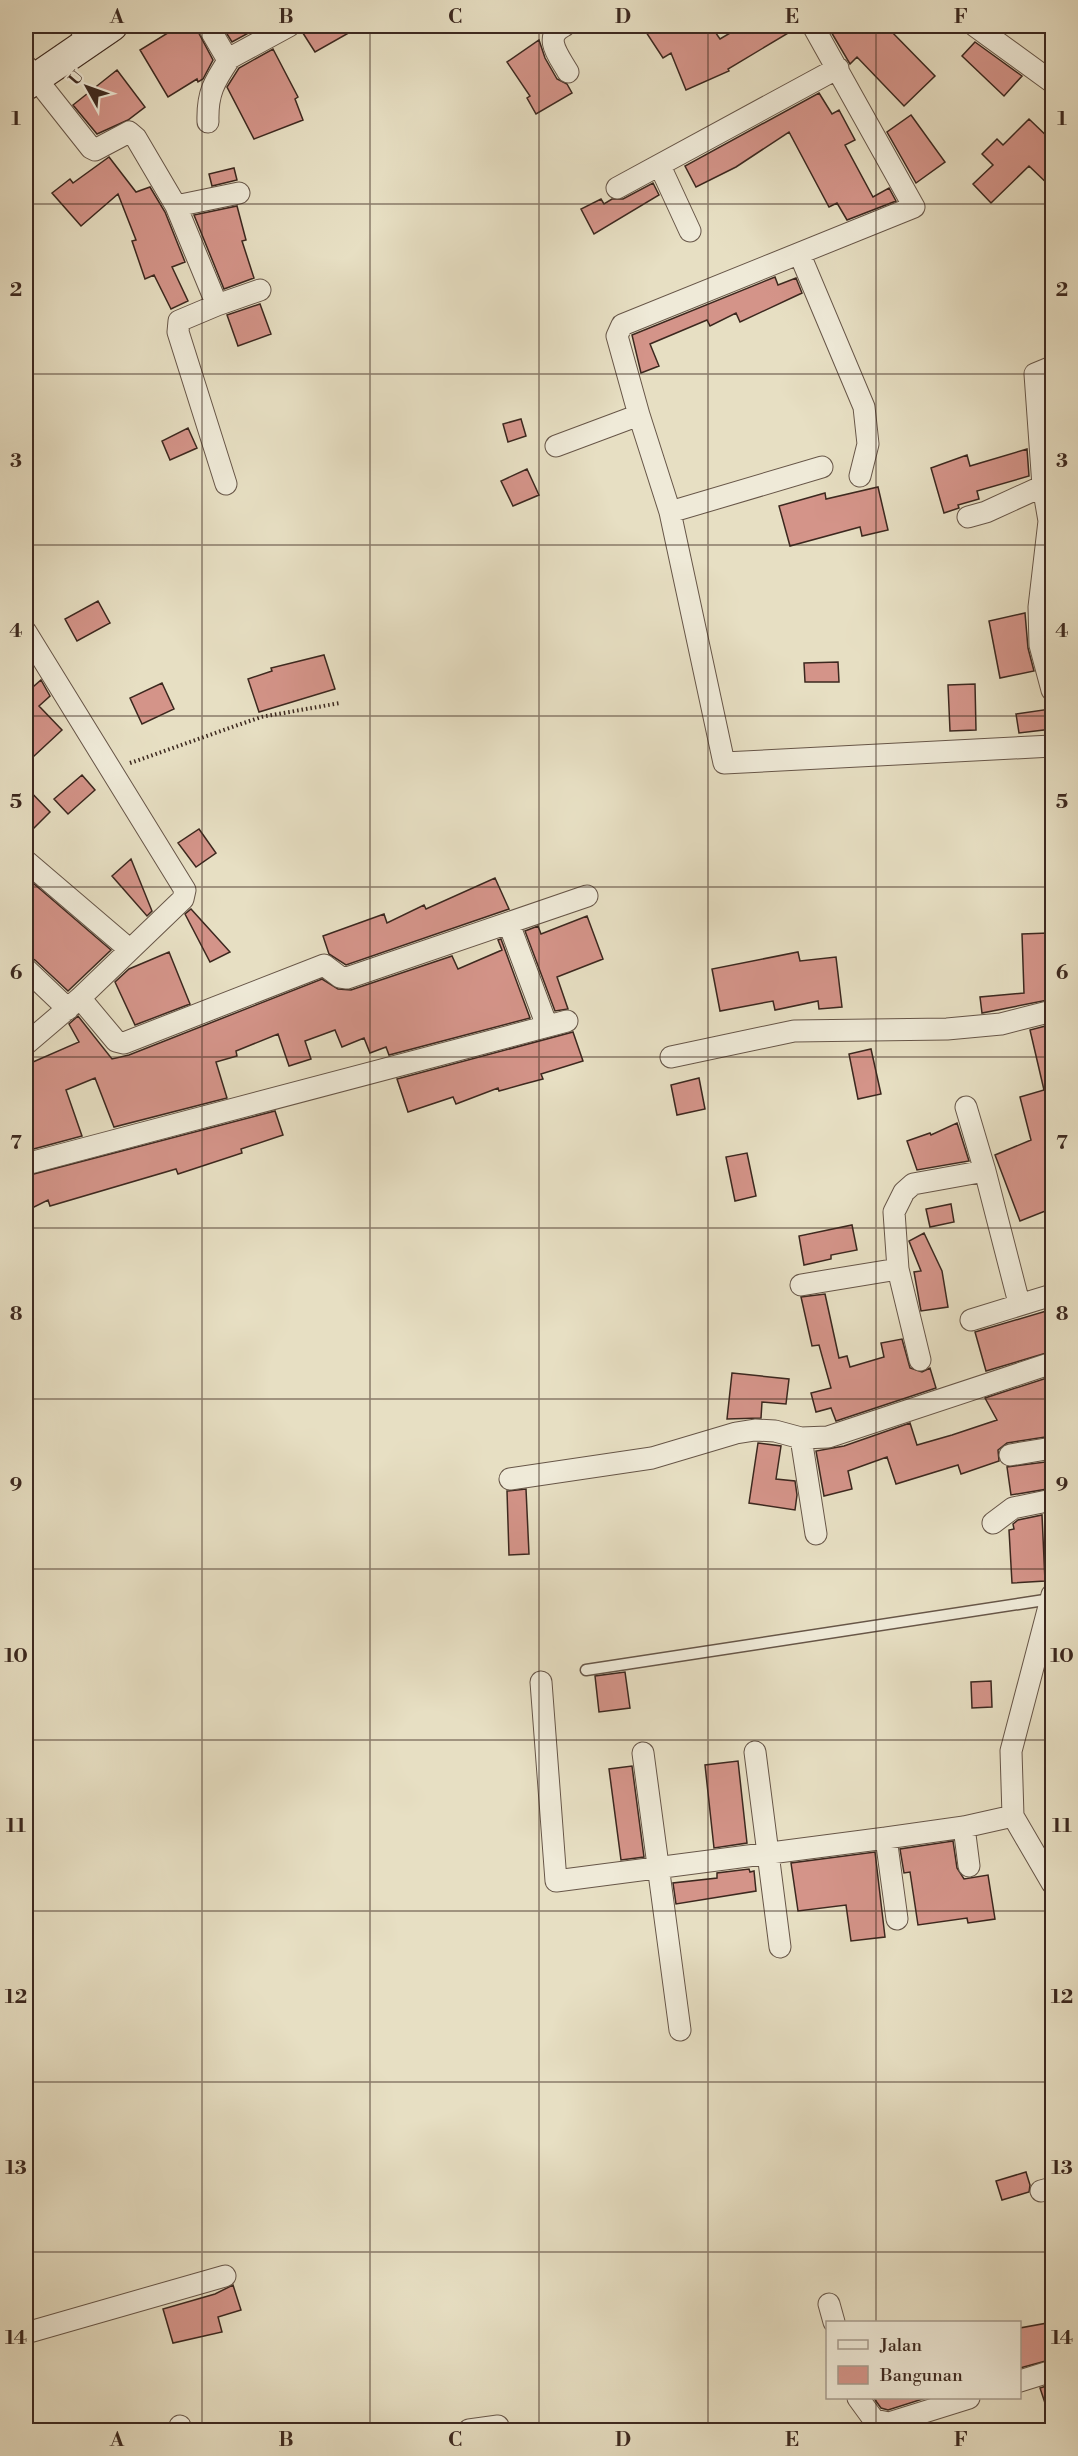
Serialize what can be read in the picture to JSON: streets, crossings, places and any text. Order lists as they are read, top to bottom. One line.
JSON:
{"legend":["Jalan","Bangunan"],"north":"top left","grid":{"columns":["A","B","C","D","E","F"],"rows":["1","2","3","4","5","6","7","8","9","10","11","12","13","14"]}}
